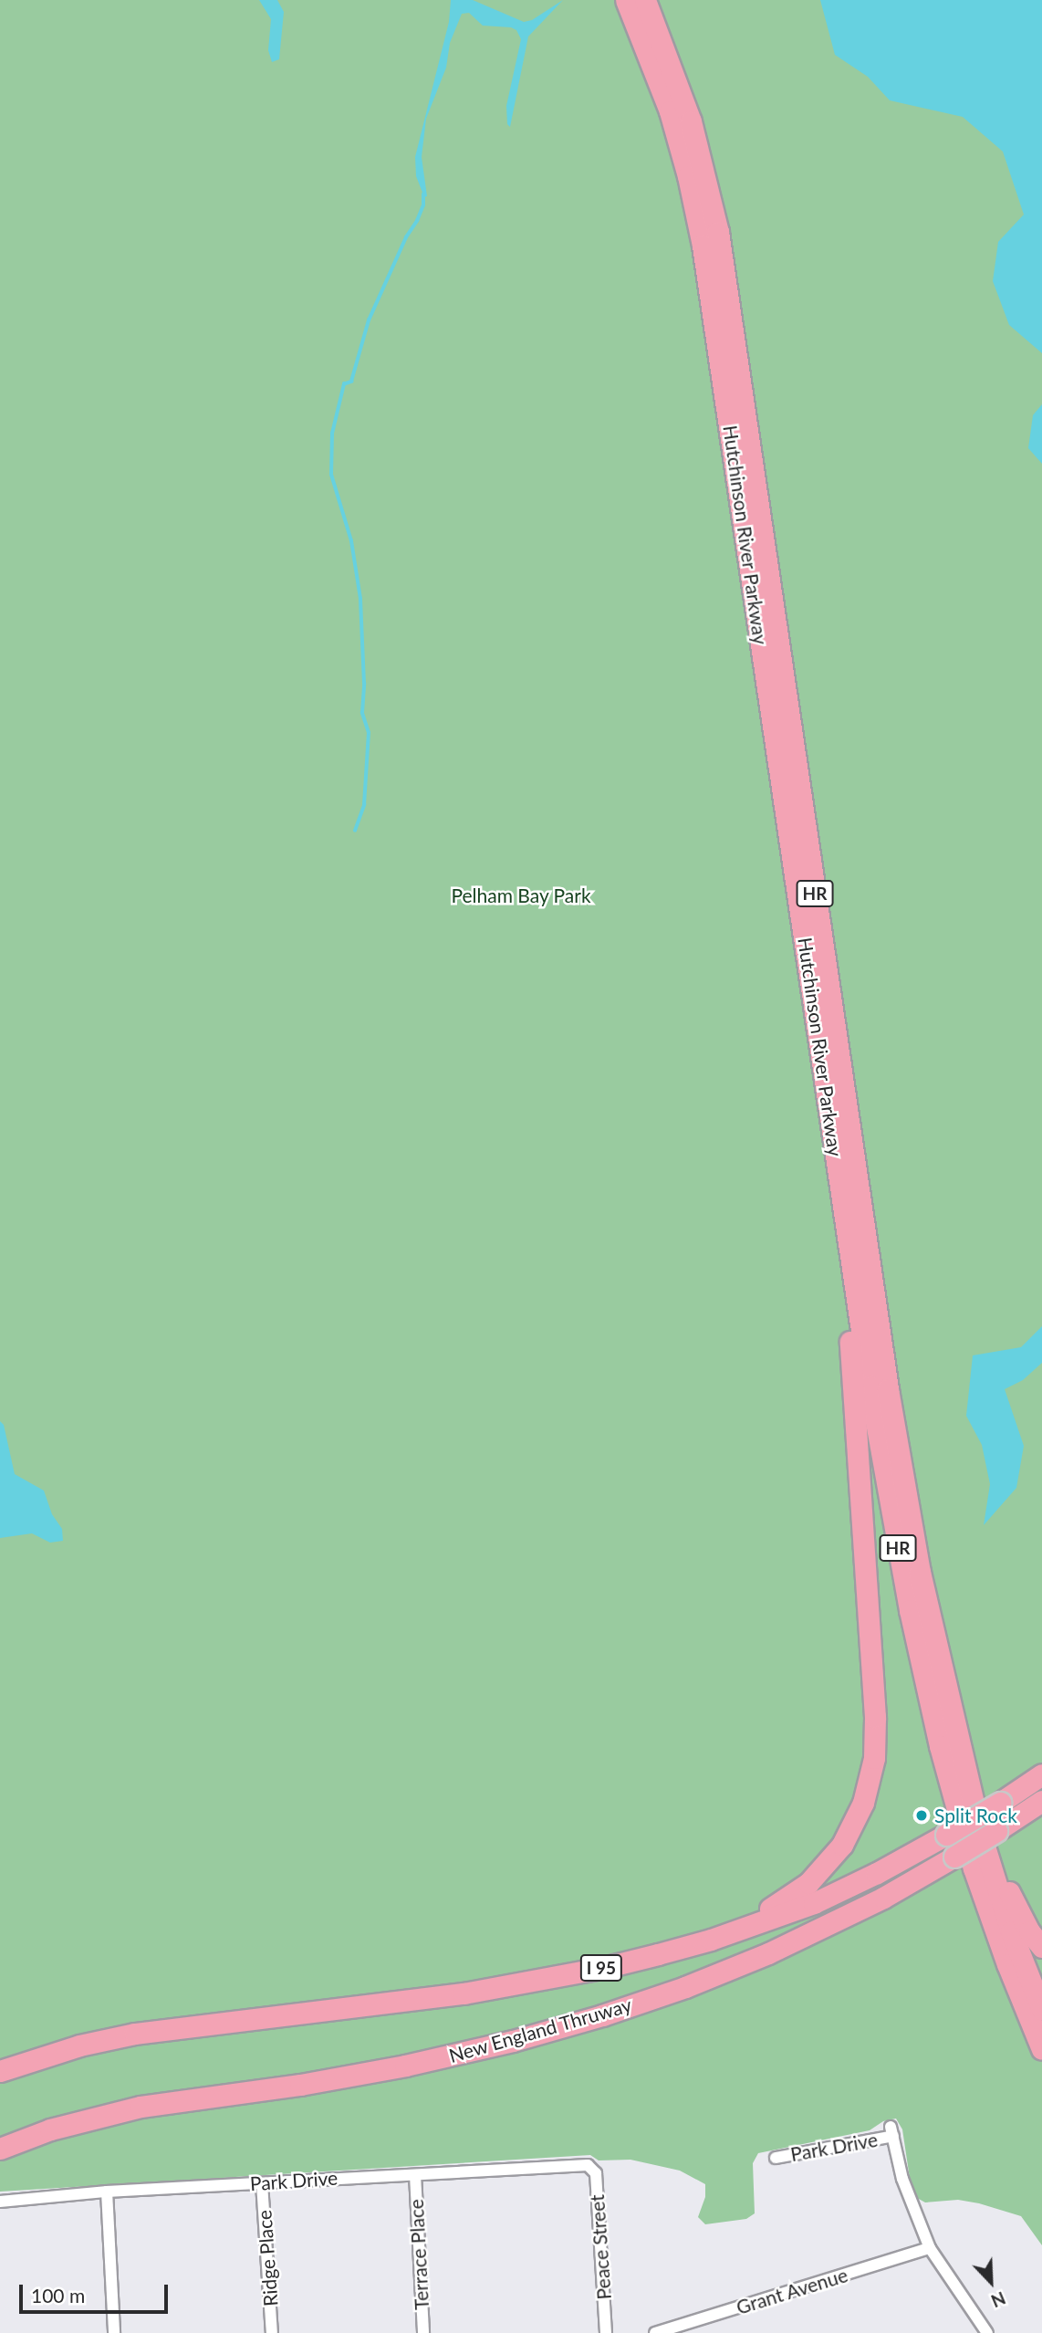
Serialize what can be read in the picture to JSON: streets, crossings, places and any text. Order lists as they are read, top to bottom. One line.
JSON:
{"streets":{"highway":["Hutchinson River Parkway","HR","I 95","New England Thruway"],"street":["Park Drive","Peace Street","Terrace Place","Ridge Place","Grant Avenue"]},"crossings":[["Park Drive","Peace Street"],["Park Drive","Terrace Place"],["Park Drive","Ridge Place"],["Park Drive","Grant Avenue"]],"parks":["Pelham Bay Park"],"places":["Split Rock"],"scale_bar":"100 m","north":"bottom right"}
